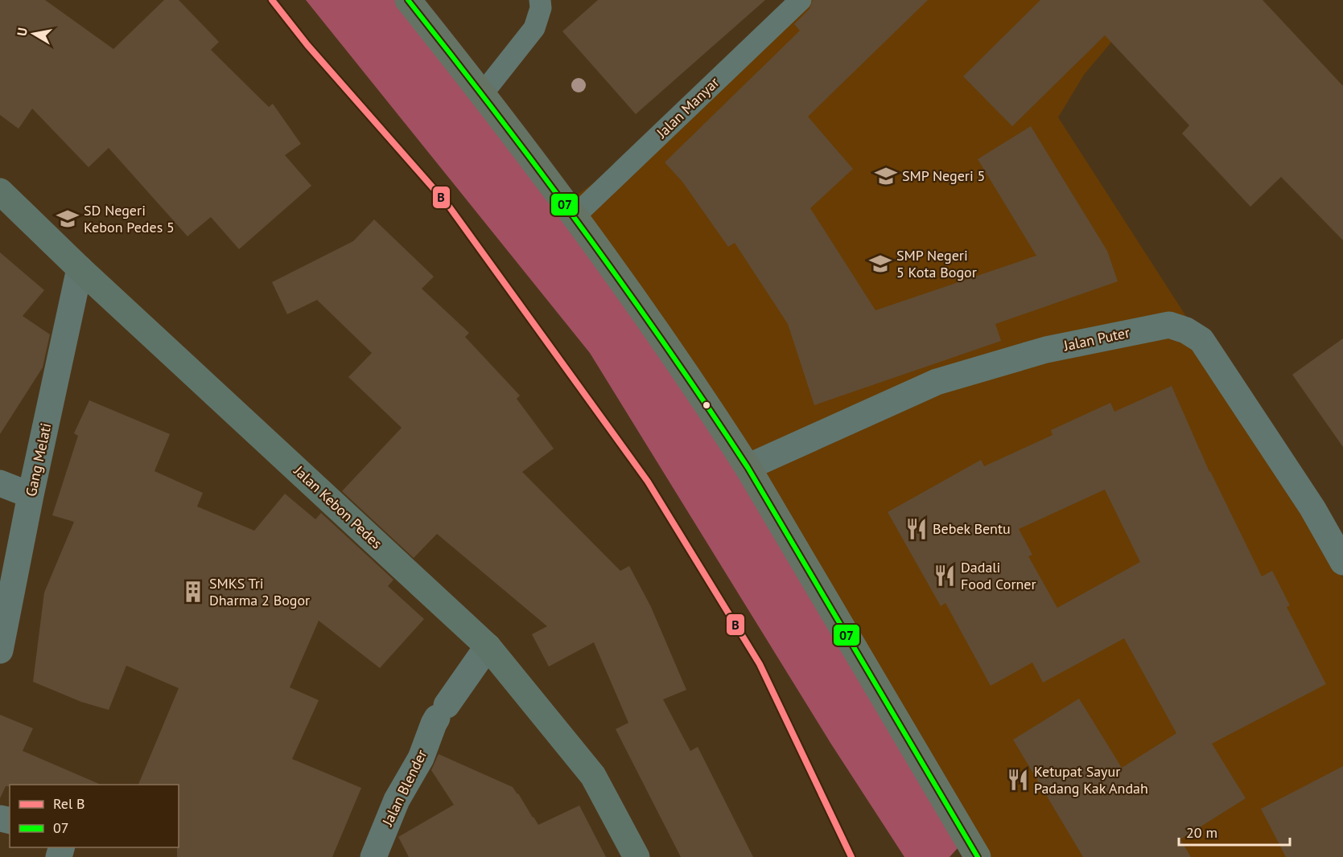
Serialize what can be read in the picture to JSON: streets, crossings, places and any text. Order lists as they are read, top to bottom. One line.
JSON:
{"streets":{"main road":["Jalan Kebon Pedes"],"street":["Jalan Puter","Gang Melati","Jalan Blender"],"lane":["Jalan Manyar"]},"crossings":[["Gang Melati","Jalan Kebon Pedes"],["Jalan Kebon Pedes","Jalan Blender"]],"places":{"school or university":["SMP Negeri 5","SD Negeri Kebon Pedes 5","SMP Negeri 5 Kota Bogor"],"restaurant":["Bebek Bentu","Dadali Food Corner","Ketupat Sayur Padang Kak Andah"],"building":["SMKS Tri Dharma 2 Bogor"]},"lines":["rail line B","transit line 07"],"legend":["Rel B","07"],"scale_bar":"20 m","north":"left"}
